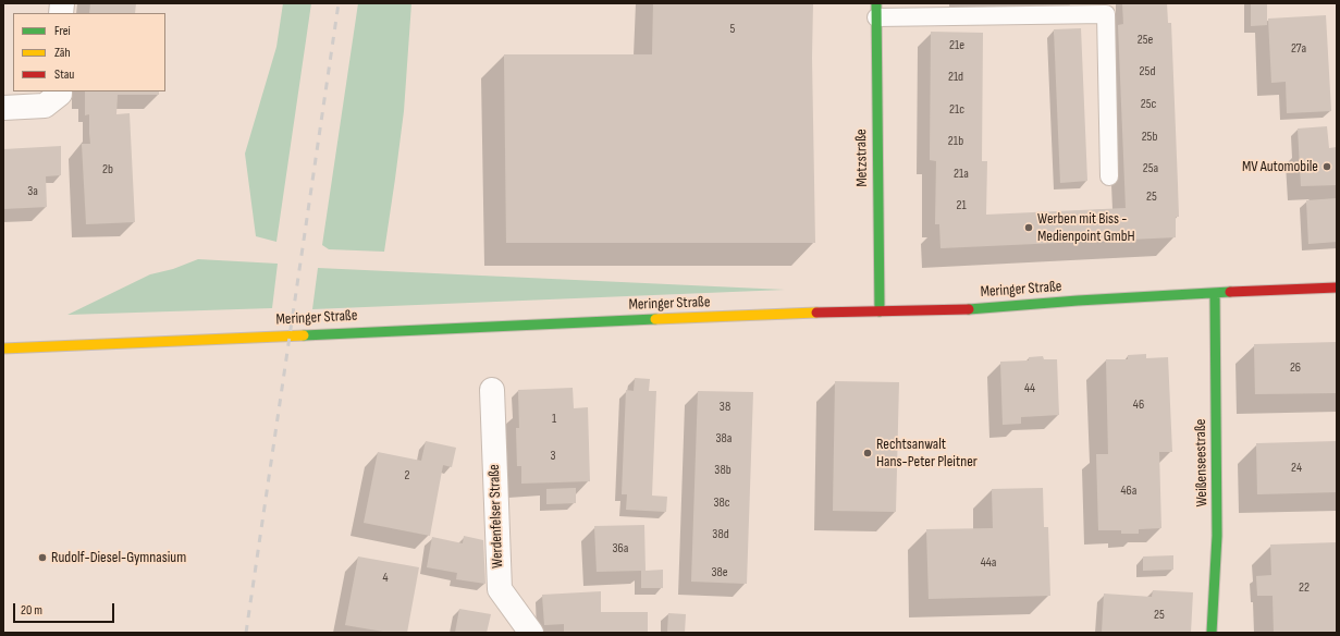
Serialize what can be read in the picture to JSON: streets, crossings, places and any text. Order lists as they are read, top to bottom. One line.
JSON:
{"streets":{"main road":["Metzstraße","Meringer Straße","Weißenseestraße"],"street":["Werdenfelser Straße"]},"crossings":[["Metzstraße","Meringer Straße"],["Meringer Straße","Weißenseestraße"]],"places":["MV Automobile","Werben mit Biss - Medienpoint GmbH","Rechtsanwalt Hans-Peter Pleitner","Rudolf-Diesel-Gymnasium"],"house_numbers":["5","25e","21e","27a","25d","21d","25c","21c","25b","21b","25a","2b","21a","3a","25","21","26","44","46","38","1","38a","3","24","38b","2","46a","38c","38d","36a","44a","38e","4","22","25"],"legend":["Frei","Zäh","Stau"],"scale_bar":"20 m"}
